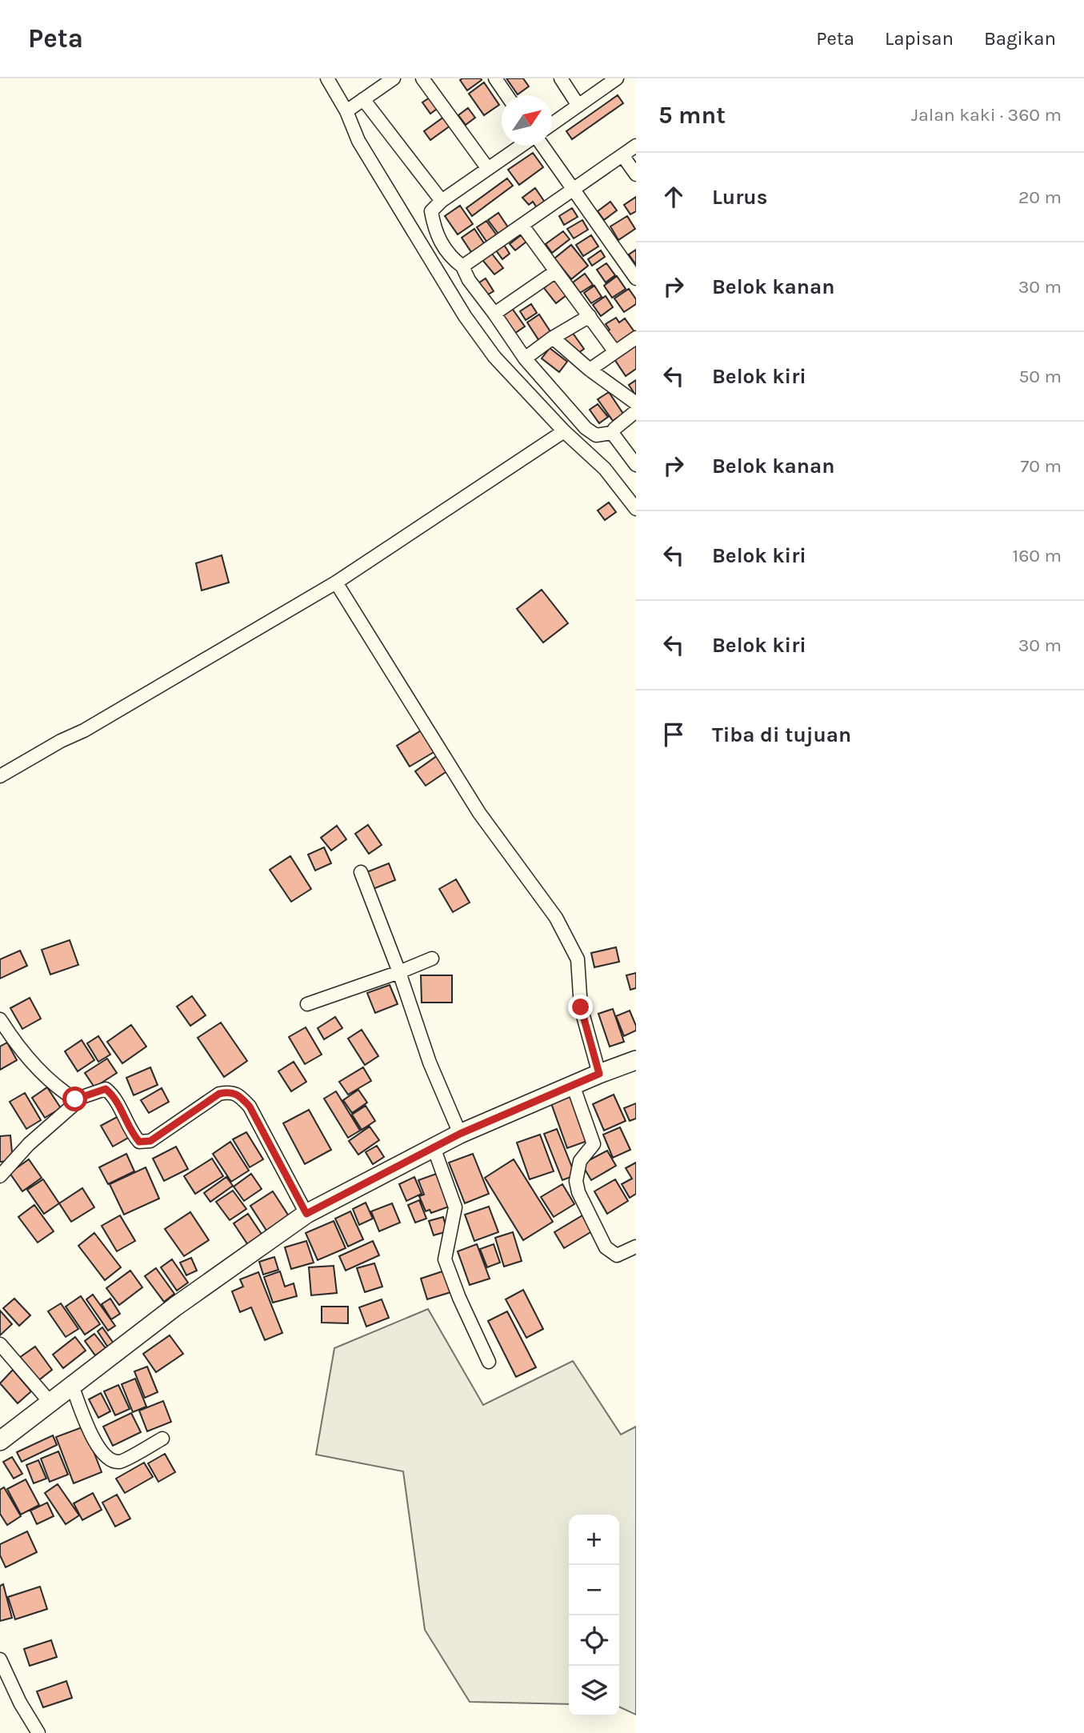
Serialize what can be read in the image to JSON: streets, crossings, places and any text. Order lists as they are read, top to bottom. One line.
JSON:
{"north":"top right","page":{"header":"Peta","nav":["Peta","Lapisan","Bagikan"],"heading":["5 mnt","Jalan kaki · 360 m"],"list":[["Lurus","20 m"],["Belok kanan","30 m"],["Belok kiri","50 m"],["Belok kanan","70 m"],["Belok kiri","160 m"],["Belok kiri","30 m"],"Tiba di tujuan"],"map_buttons":["+","−"]}}
